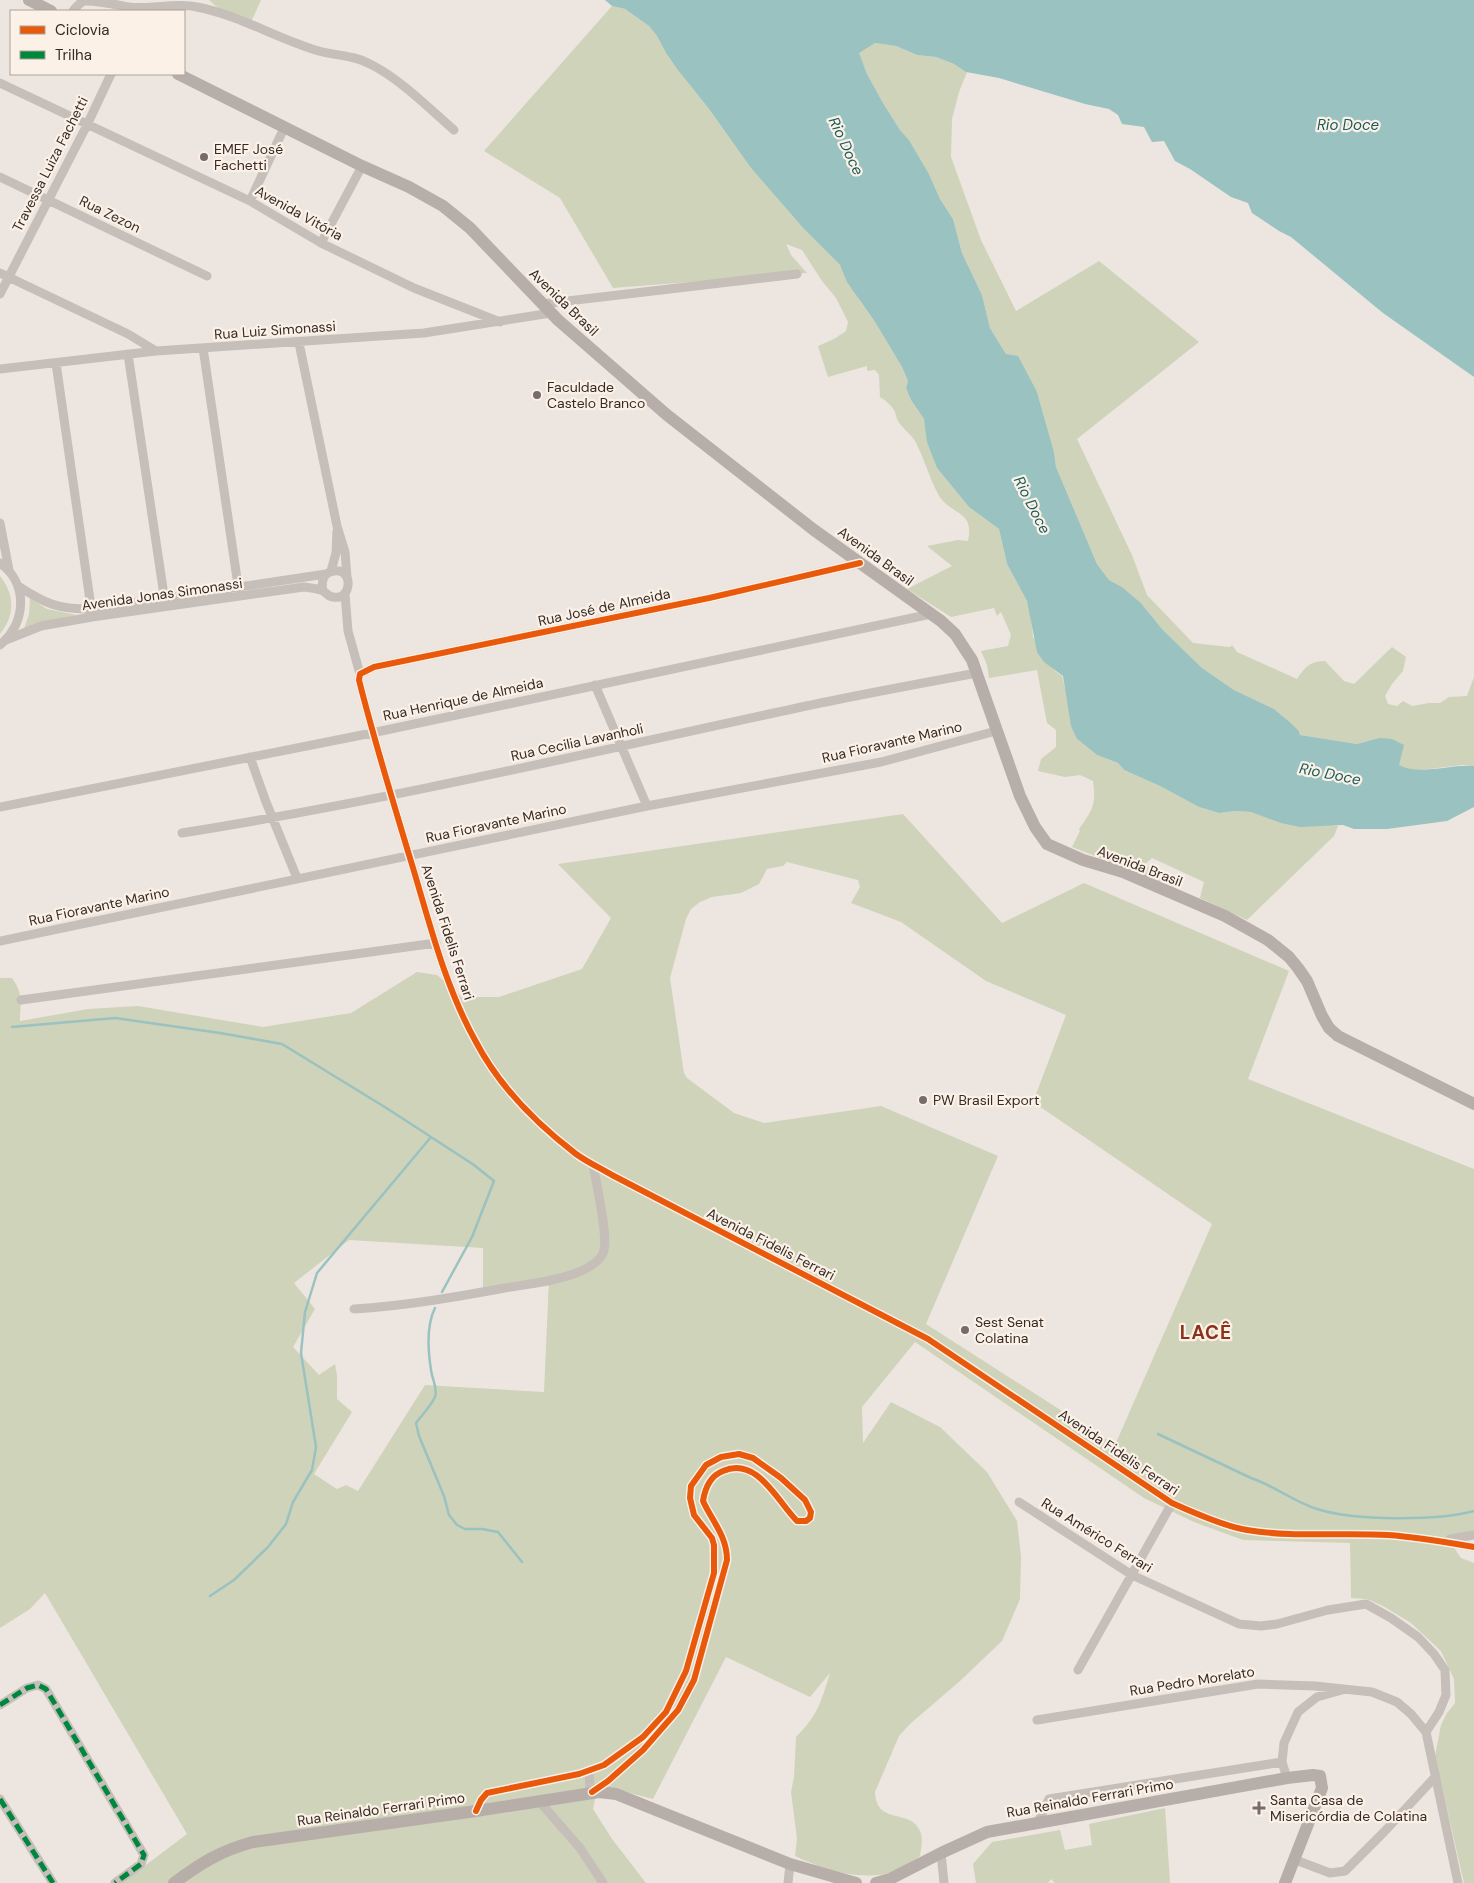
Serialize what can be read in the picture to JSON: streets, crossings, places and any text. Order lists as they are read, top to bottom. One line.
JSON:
{"streets":{"main road":["Avenida Brasil","Rua Reinaldo Ferrari Primo"],"street":["Travessa Luiza Fachetti","Avenida Vitória","Rua Zezon","Rua Luiz Simonassi","Avenida Jonas Simonassi","Rua José de Almeida","Rua Henrique de Almeida","Rua Cecilia Lavanholi","Rua Fioravante Marino","Avenida Fidelis Ferrari","Rua Américo Ferrari","Rua Pedro Morelato"]},"crossings":[["Travessa Luiza Fachetti","Avenida Vitória"],["Travessa Luiza Fachetti","Rua Zezon"],["Avenida Vitória","Rua Luiz Simonassi"],["Avenida Brasil","Rua Luiz Simonassi"],["Avenida Brasil","Rua José de Almeida"],["Avenida Brasil","Rua Henrique de Almeida"],["Avenida Brasil","Rua Cecilia Lavanholi"],["Avenida Brasil","Rua Fioravante Marino"],["Avenida Jonas Simonassi","Avenida Fidelis Ferrari"],["Rua José de Almeida","Avenida Fidelis Ferrari"],["Rua Henrique de Almeida","Avenida Fidelis Ferrari"],["Rua Cecilia Lavanholi","Avenida Fidelis Ferrari"],["Rua Fioravante Marino","Avenida Fidelis Ferrari"],["Rua Américo Ferrari","Rua Pedro Morelato"]],"districts":["LACÊ"],"water":["Rio Doce"],"places":{"other":["EMEF José Fachetti","Faculdade Castelo Branco","PW Brasil Export","Sest Senat Colatina"],"health":["Santa Casa de Misericórdia de Colatina"]},"legend":["Ciclovia","Trilha"]}
